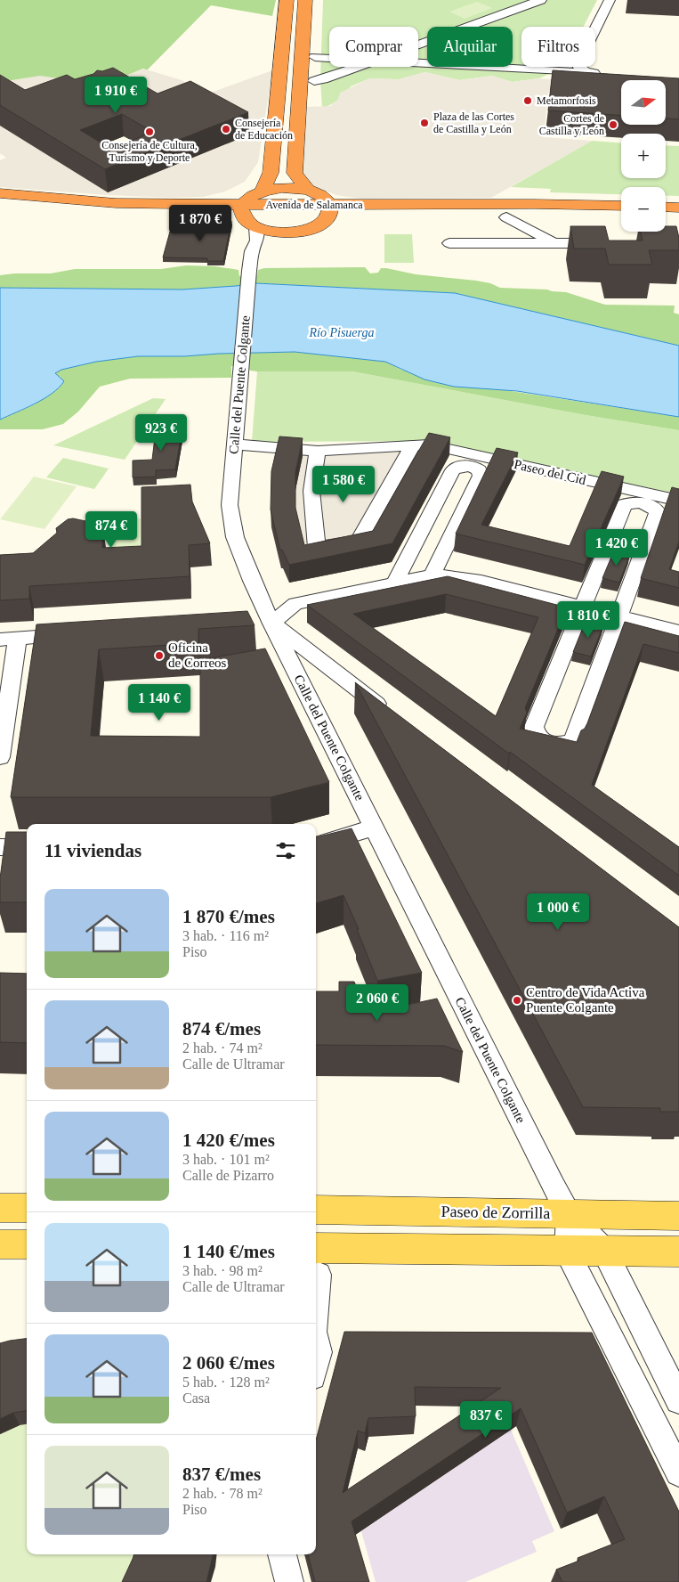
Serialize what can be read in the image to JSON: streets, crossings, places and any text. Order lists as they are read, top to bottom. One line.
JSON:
{"streets":{"highway":["Avenida de Salamanca"],"main road":["Paseo de Zorrilla"],"street":["Calle del Puente Colgante","Paseo del Cid"]},"crossings":[["Calle del Puente Colgante","Paseo del Cid"],["Calle del Puente Colgante","Paseo de Zorrilla"]],"water":["Río Pisuerga"],"places":["Metamorfosis","Plaza de las Cortes de Castilla y León","Cortes de Castilla y León","Consejería de Educación","Consejería de Cultura, Turismo y Deporte","Oficina de Correos","Centro de Vida Activa Puente Colgante"],"north":"right","page":{"chip":["Comprar","Alquilar","Filtros"],"price":["1 910 €","1 870 €","923 €","1 580 €","874 €","1 420 €","1 810 €","1 140 €","1 000 €","2 060 €","837 €"],"map_buttons":["+","−"],"heading":"11 viviendas","list":[{"name":"1 870 €/mes","note":"3 hab. · 116 m² · Piso"},{"name":"874 €/mes","note":"2 hab. · 74 m² · Calle de Ultramar"},{"name":"1 420 €/mes","note":"3 hab. · 101 m² · Calle de Pizarro"},{"name":"1 140 €/mes","note":"3 hab. · 98 m² · Calle de Ultramar"},{"name":"2 060 €/mes","note":"5 hab. · 128 m² · Casa"},{"name":"837 €/mes","note":"2 hab. · 78 m² · Piso"}]}}
